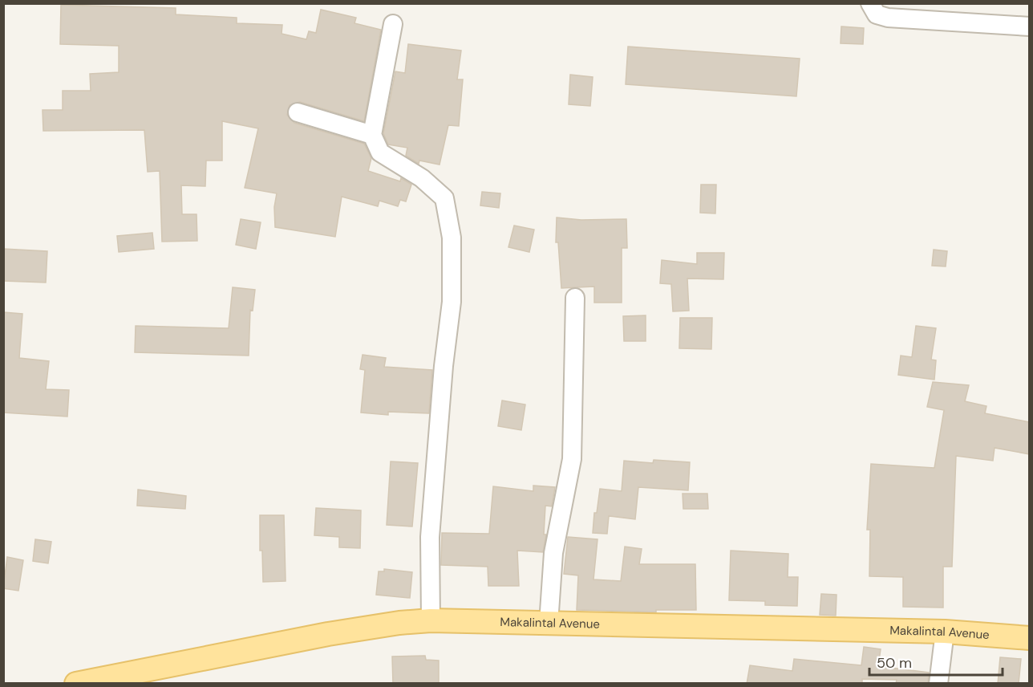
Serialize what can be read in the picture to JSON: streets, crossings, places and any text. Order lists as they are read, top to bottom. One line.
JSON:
{"streets":{"main road":["Makalintal Avenue"]},"scale_bar":"50 m"}
